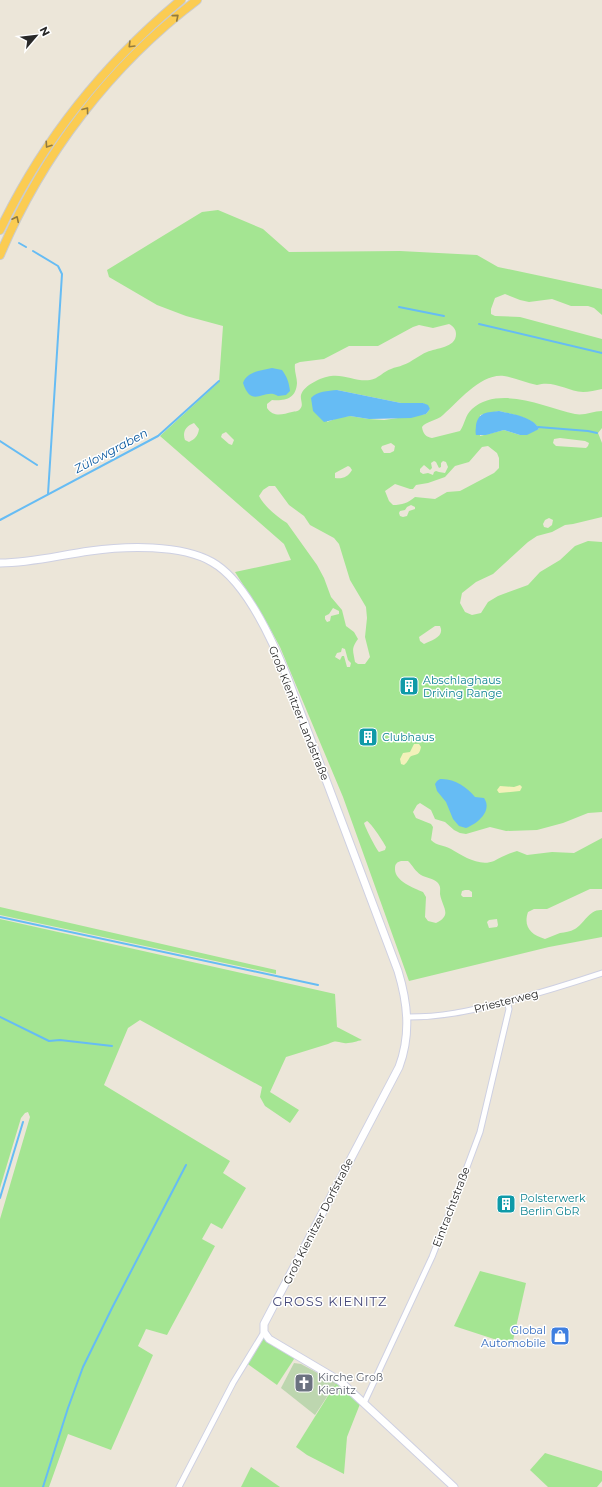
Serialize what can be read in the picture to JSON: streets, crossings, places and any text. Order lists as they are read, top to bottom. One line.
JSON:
{"streets":{"main road":["Groß Kienitzer Landstraße","Groß Kienitzer Dorfstraße"],"street":["Priesterweg","Eintrachtstraße"]},"crossings":[["Groß Kienitzer Landstraße","Groß Kienitzer Dorfstraße"],["Priesterweg","Eintrachtstraße"],["Priesterweg","Groß Kienitzer Dorfstraße"]],"districts":["GROSS KIENITZ"],"water":["Zülowgraben"],"places":{"building":["Abschlaghaus Driving Range","Clubhaus","Polsterwerk Berlin GbR"],"shop":["Global Automobile"],"church":["Kirche Groß Kienitz"]},"north":"top right"}
